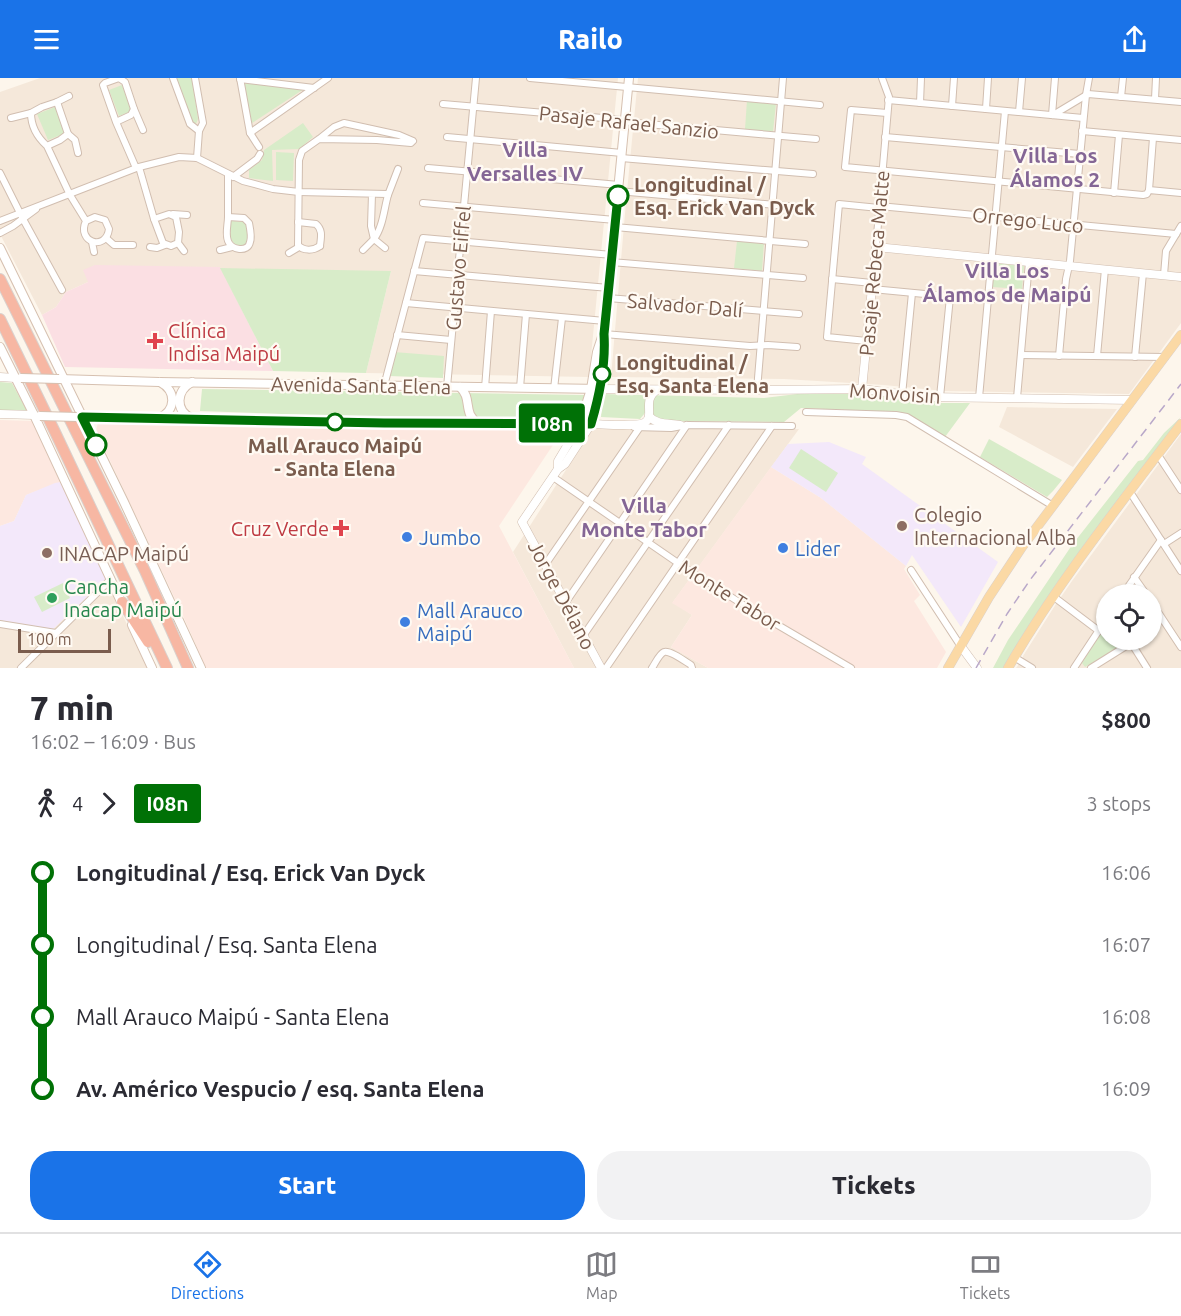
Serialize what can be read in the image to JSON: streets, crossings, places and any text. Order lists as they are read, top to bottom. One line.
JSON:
{"streets":{"main road":["Avenida Santa Elena"],"street":["Pasaje Rafael Sanzio","Orrego Luco","Pasaje Rebeca Matte","Gustavo Eiffel","Salvador Dalí","Monvoisin","Jorge Délano","Monte Tabor"]},"crossings":[["Pasaje Rafael Sanzio","Gustavo Eiffel"],["Orrego Luco","Pasaje Rebeca Matte"],["Pasaje Rebeca Matte","Monvoisin"],["Gustavo Eiffel","Avenida Santa Elena"],["Avenida Santa Elena","Monvoisin"],["Jorge Délano","Monte Tabor"]],"districts":["Villa Versalles IV","Villa Los Álamos 2","Villa Los Álamos de Maipú","Villa Monte Tabor"],"places":{"other":["Longitudinal / Esq. Erick Van Dyck","Longitudinal / Esq. Santa Elena","Mall Arauco Maipú - Santa Elena","Colegio Internacional Alba","Jumbo","Lider","INACAP Maipú","Cancha Inacap Maipú","Mall Arauco Maipú"],"health":["Clínica Indisa Maipú","Cruz Verde"]},"lines":["bus line I08n"],"scale_bar":"100 m","page":{"header":"Railo","on_map":"I08n","scale":"100 m","heading":["7 min","16:02 – 16:09 · Bus","$800"],"legs":["4","I08n","3 stops"],"list":[{"name":"Longitudinal / Esq. Erick Van Dyck","value":"16:06"},{"name":"Longitudinal / Esq. Santa Elena","value":"16:07"},{"name":"Mall Arauco Maipú - Santa Elena","value":"16:08"},{"name":"Av. Américo Vespucio / esq. Santa Elena","value":"16:09"}],"buttons":["Start","Tickets"],"tabs":["Directions","Map","Tickets"]}}
